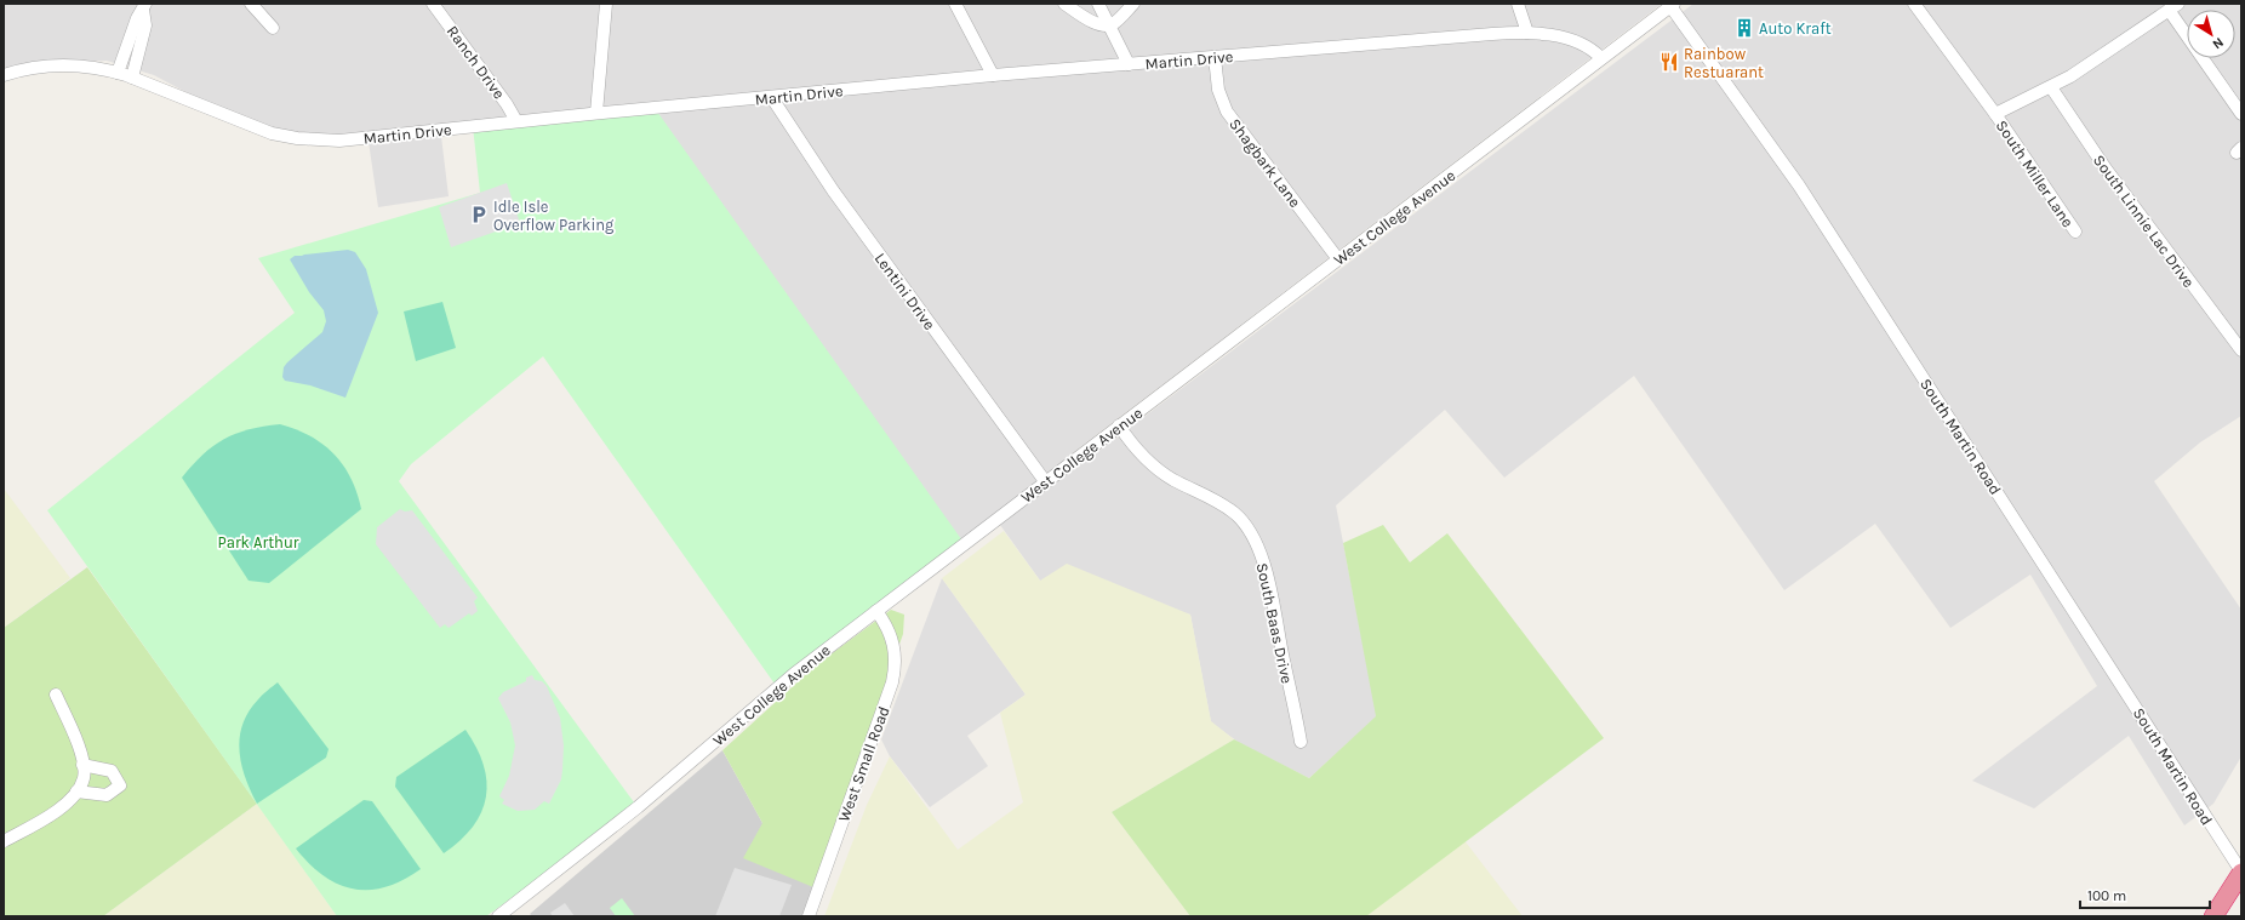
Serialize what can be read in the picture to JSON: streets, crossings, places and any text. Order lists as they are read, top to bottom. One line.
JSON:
{"streets":{"street":["Martin Drive","Ranch Drive","Shagbark Lane","South Miller Lane","West College Avenue","South Linnie Lac Drive","Lentini Drive","South Martin Road","South Baas Drive","West Small Road"]},"crossings":[["Martin Drive","Ranch Drive"],["Martin Drive","Shagbark Lane"],["Martin Drive","West College Avenue"],["Martin Drive","Lentini Drive"],["Shagbark Lane","West College Avenue"],["West College Avenue","Lentini Drive"],["West College Avenue","South Martin Road"],["West College Avenue","South Baas Drive"],["West College Avenue","West Small Road"]],"parks":["Park Arthur"],"places":{"building":["Auto Kraft"],"restaurant":["Rainbow Restuarant"],"parking":["Idle Isle Overflow Parking"]},"scale_bar":"100 m","north":"bottom right"}
